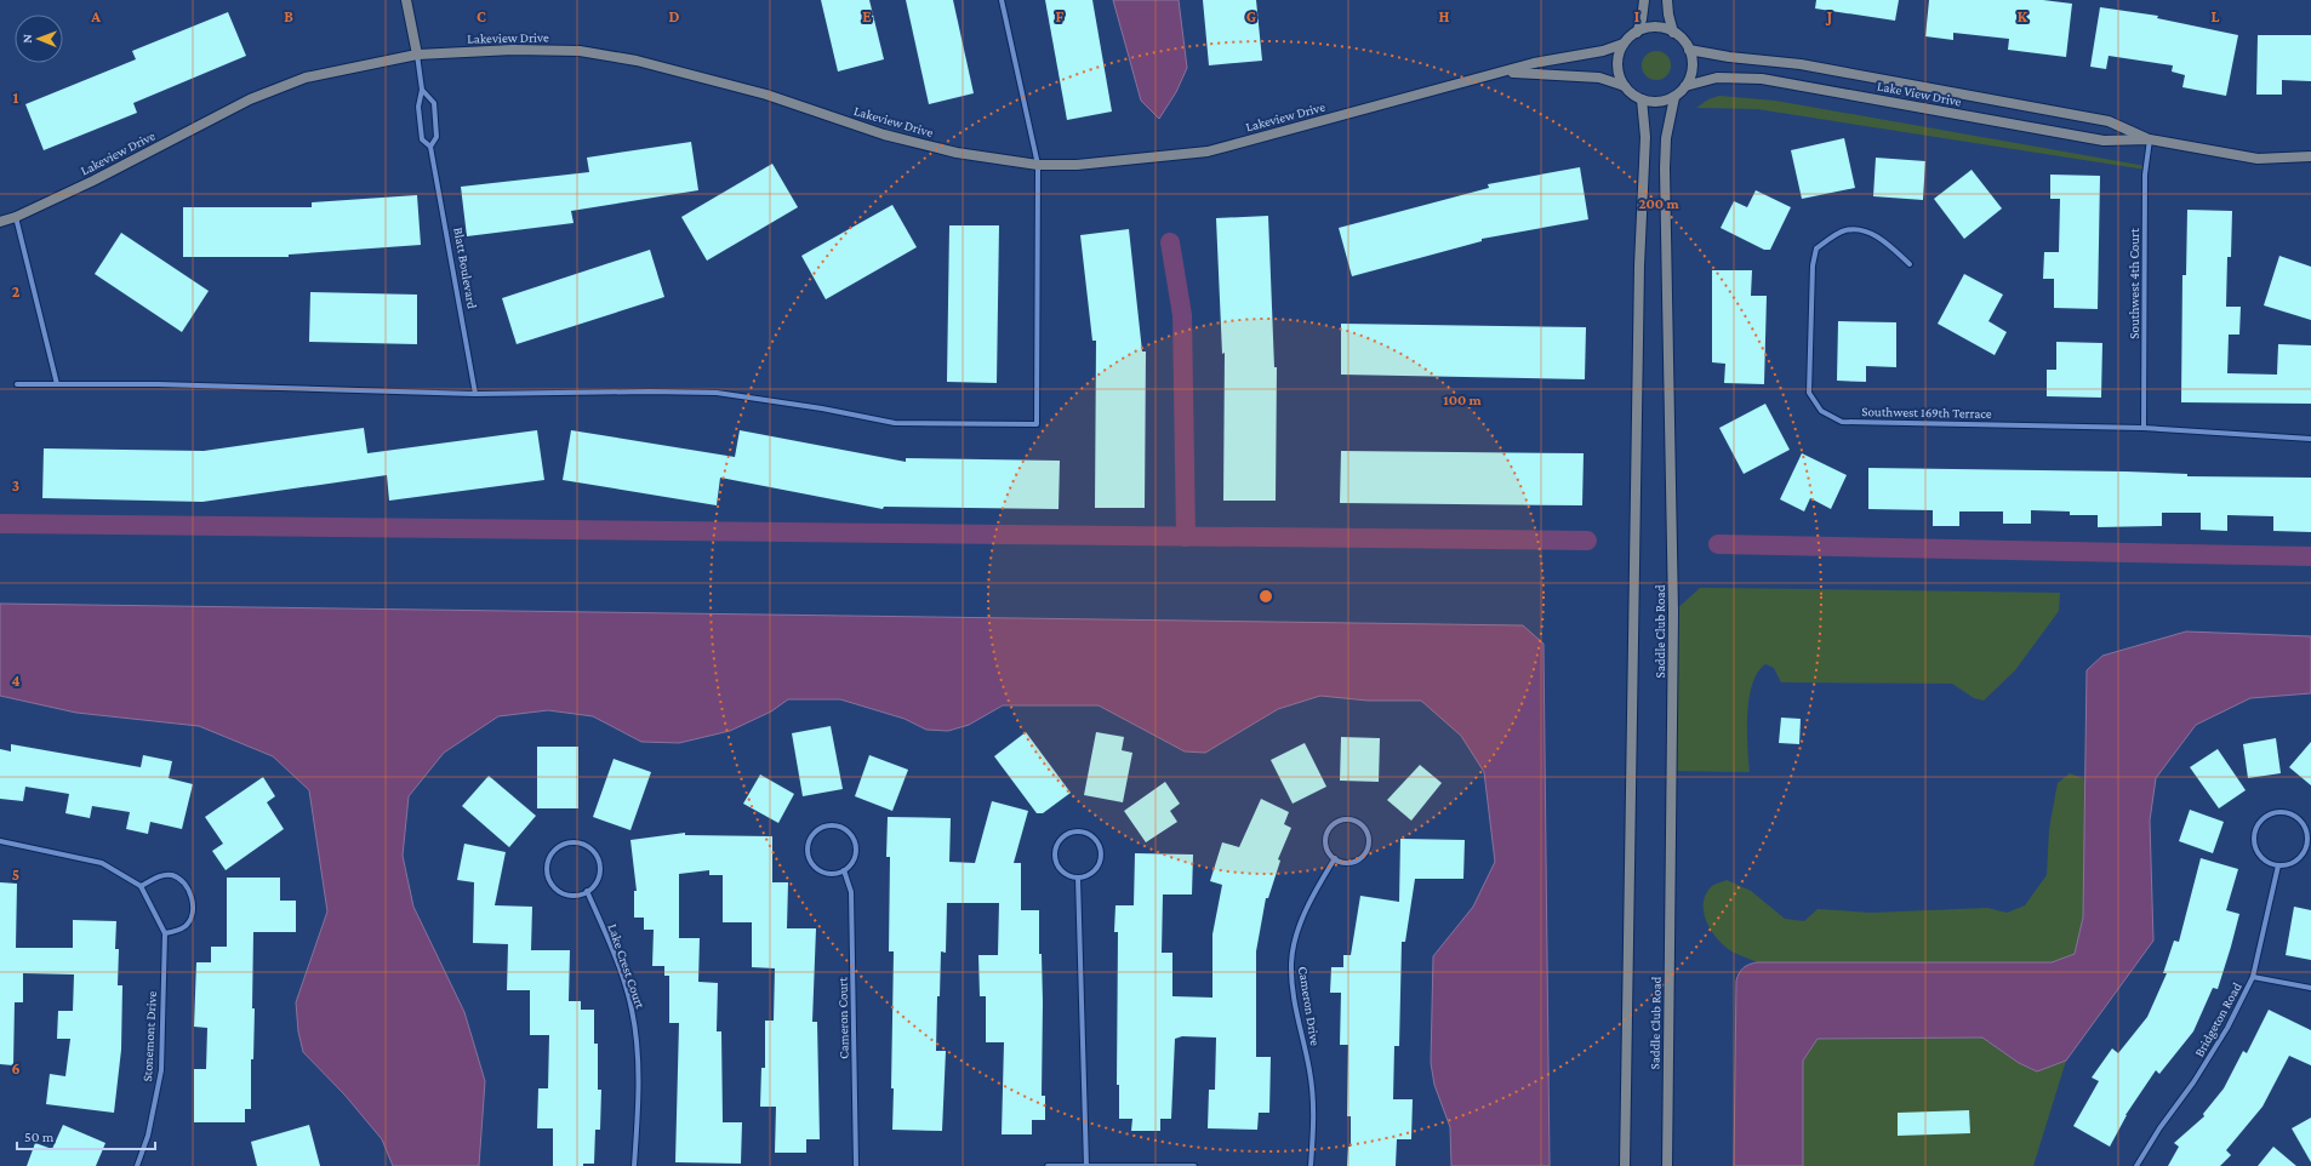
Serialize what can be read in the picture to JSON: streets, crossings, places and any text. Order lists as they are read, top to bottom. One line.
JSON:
{"streets":{"street":["Lakeview Drive","Lake View Drive","Blatt Boulevard","Southwest 4th Court","Southwest 169th Terrace","Saddle Club Road","Lake Crest Court","Cameron Drive","Cameron Court","Bridgeton Road","Stonemont Drive"]},"crossings":[["Lakeview Drive","Lake View Drive"],["Lakeview Drive","Blatt Boulevard"],["Lakeview Drive","Saddle Club Road"],["Lake View Drive","Southwest 4th Court"],["Lake View Drive","Saddle Club Road"],["Southwest 4th Court","Southwest 169th Terrace"]],"scale_bar":"50 m","north":"left","grid":{"columns":["A","B","C","D","E","F","G","H","I","J","K","L"],"rows":["1","2","3","4","5","6"]},"rings":["200 m","100 m"]}
